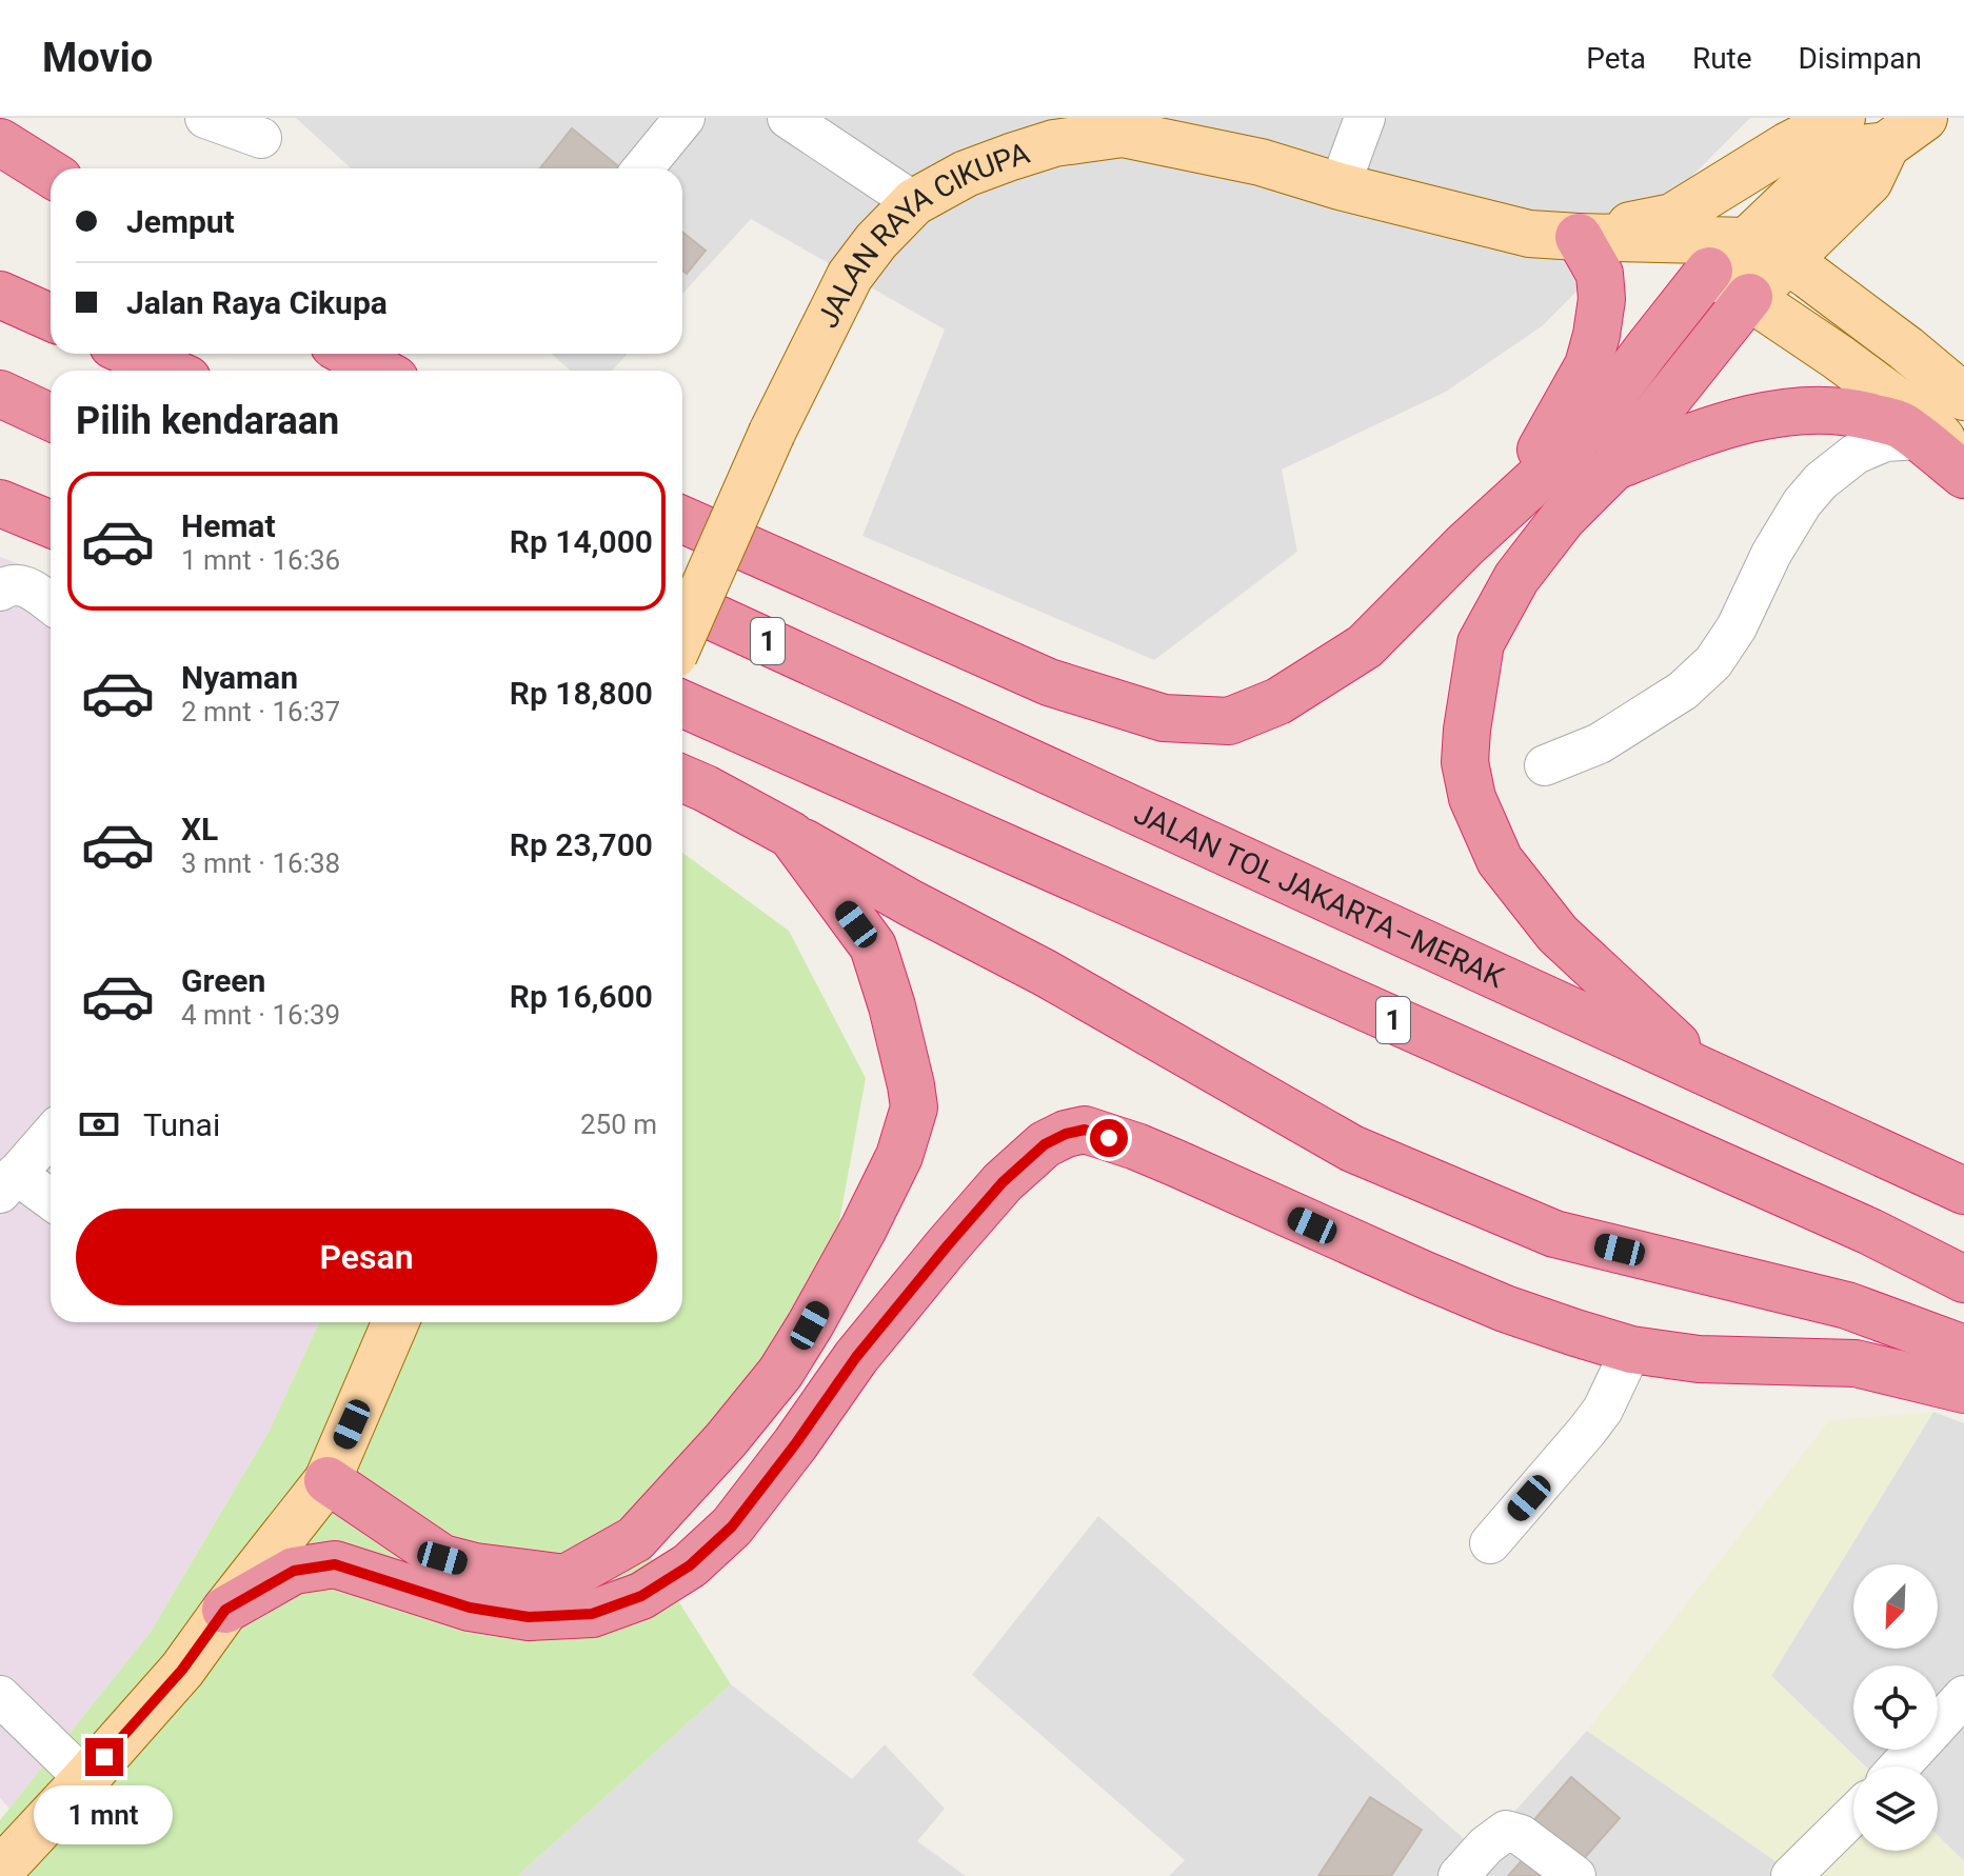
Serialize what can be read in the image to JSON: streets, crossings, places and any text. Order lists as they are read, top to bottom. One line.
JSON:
{"streets":{"highway":["1","JALAN TOL JAKARTA–MERAK"],"main road":["JALAN RAYA CIKUPA"]},"north":"bottom left","page":{"header":"Movio","nav":["Peta","Rute","Disimpan"],"banner":["Jemput","Jalan Raya Cikupa"],"heading":"Pilih kendaraan","list":[{"name":"Hemat","note":"1 mnt · 16:36","value":"Rp 14,000"},{"name":"Nyaman","note":"2 mnt · 16:37","value":"Rp 18,800"},{"name":"XL","note":"3 mnt · 16:38","value":"Rp 23,700"},{"name":"Green","note":"4 mnt · 16:39","value":"Rp 16,600"}],"pay":["Tunai","250 m"],"buttons":"Pesan","bubble":"1 mnt"}}
